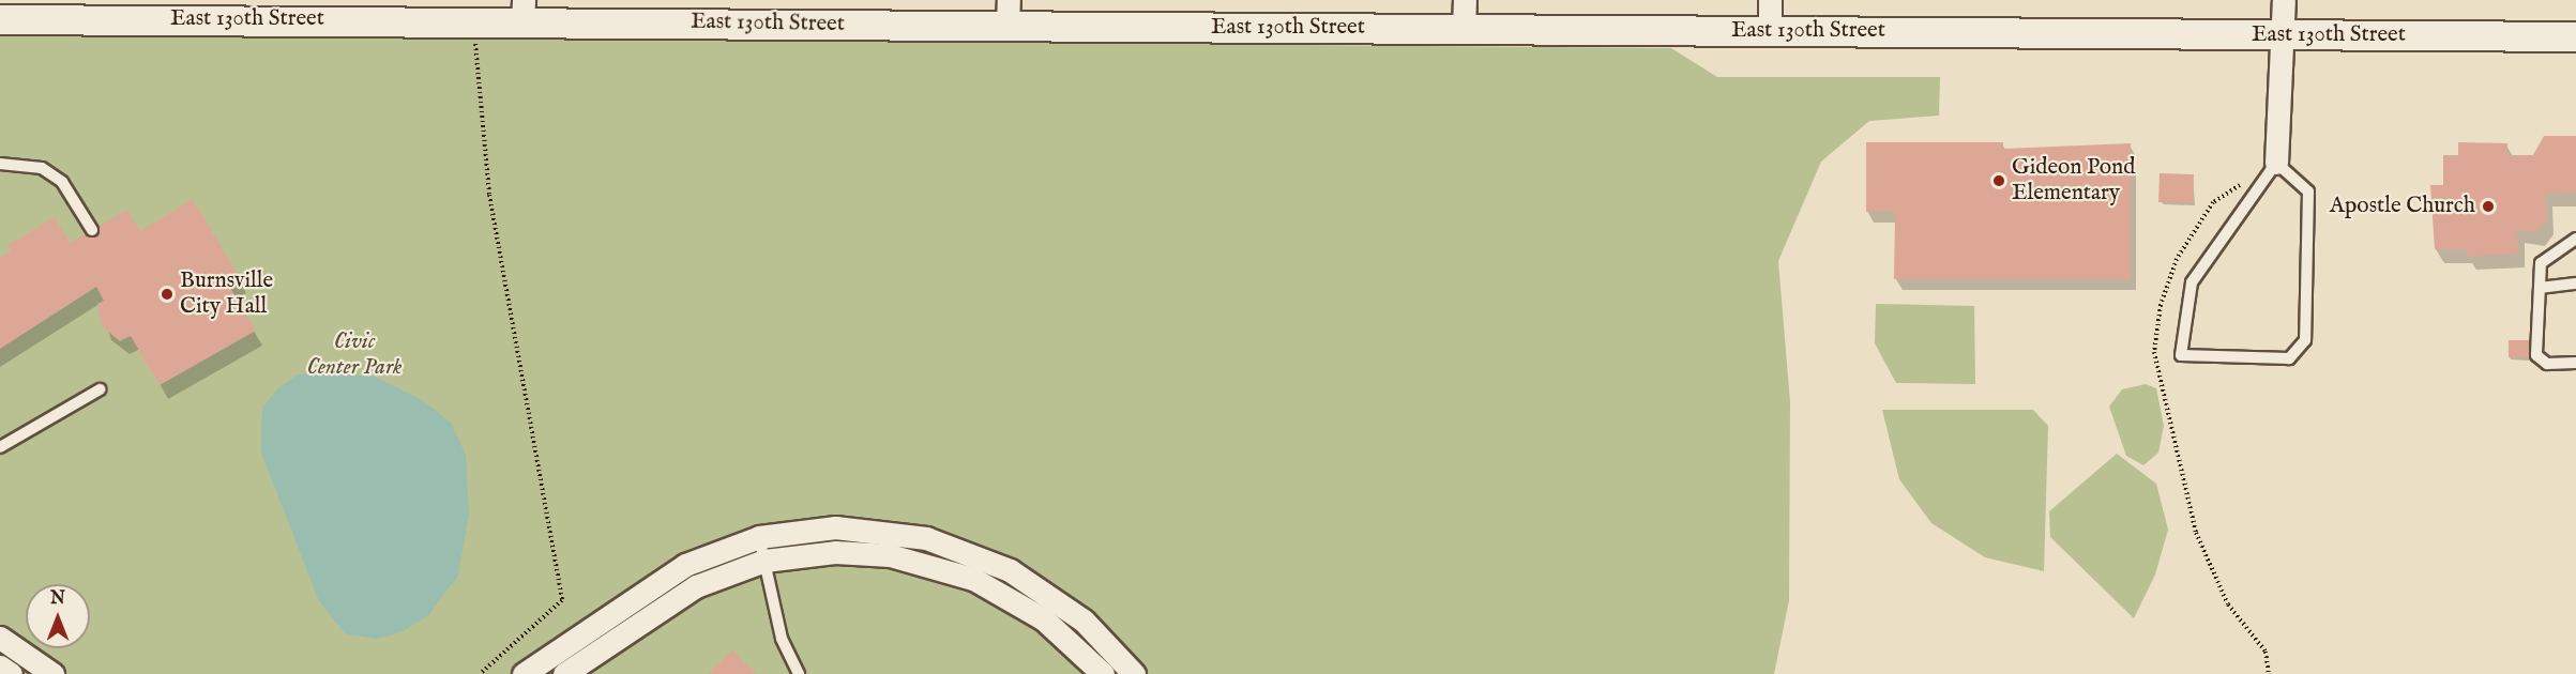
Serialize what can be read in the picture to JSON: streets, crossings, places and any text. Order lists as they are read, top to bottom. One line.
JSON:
{"streets":{"street":["East 130th Street"]},"parks":["Civic Center Park"],"places":["Gideon Pond Elementary","Apostle Church","Burnsville City Hall"],"north":"top"}
